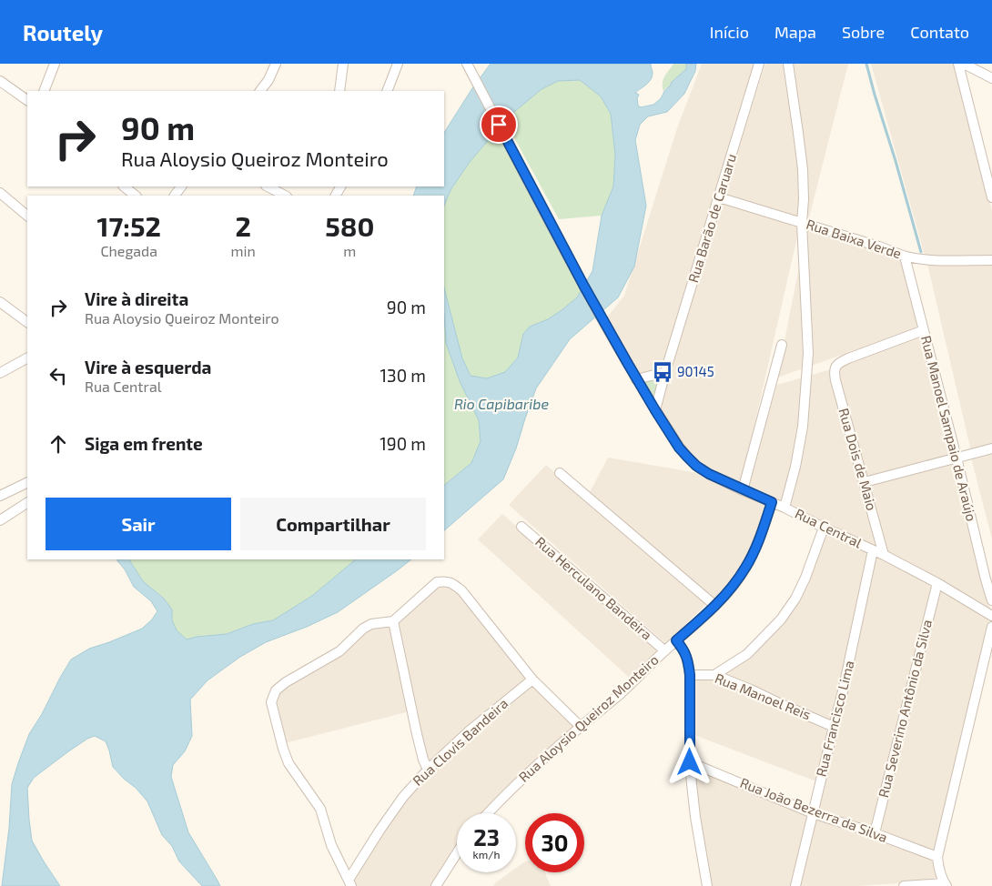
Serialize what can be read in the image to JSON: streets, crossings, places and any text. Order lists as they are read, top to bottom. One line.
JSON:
{"streets":{"street":["Rua Barão de Caruaru","Rua Baixa Verde","Rua Manoel Sampaio de Araújo","Rua Dois de Maio","Rua Central","Rua Herculano Bandeira","Rua Manoel Reis","Rua Severino Antônio da Silva","Rua Aloysio Queiroz Monteiro","Rua Francisco Lima","Rua Clovis Bandeira","Rua João Bezerra da Silva"]},"crossings":[["Rua Barão de Caruaru","Rua Baixa Verde"],["Rua Barão de Caruaru","Rua Central"],["Rua Baixa Verde","Rua Manoel Sampaio de Araújo"],["Rua Manoel Sampaio de Araújo","Rua Dois de Maio"],["Rua Dois de Maio","Rua Central"],["Rua Central","Rua Severino Antônio da Silva"],["Rua Central","Rua Aloysio Queiroz Monteiro"],["Rua Central","Rua Francisco Lima"],["Rua Herculano Bandeira","Rua Aloysio Queiroz Monteiro"],["Rua Manoel Reis","Rua Francisco Lima"],["Rua Severino Antônio da Silva","Rua João Bezerra da Silva"],["Rua Francisco Lima","Rua João Bezerra da Silva"]],"water":["Rio Capibaribe"],"places":{"bus stop":["90145"]},"page":{"header":"Routely","nav":["Início","Mapa","Sobre","Contato"],"turn":["90 m","Rua Aloysio Queiroz Monteiro"],"eta":["17:52","Chegada","2","min","580","m"],"list":[{"name":"Vire à direita","note":"Rua Aloysio Queiroz Monteiro","value":"90 m"},{"name":"Vire à esquerda","note":"Rua Central","value":"130 m"},{"name":"Siga em frente","value":"190 m"}],"buttons":["Sair","Compartilhar"],"speed":"23 km/h","limit":"30"}}
